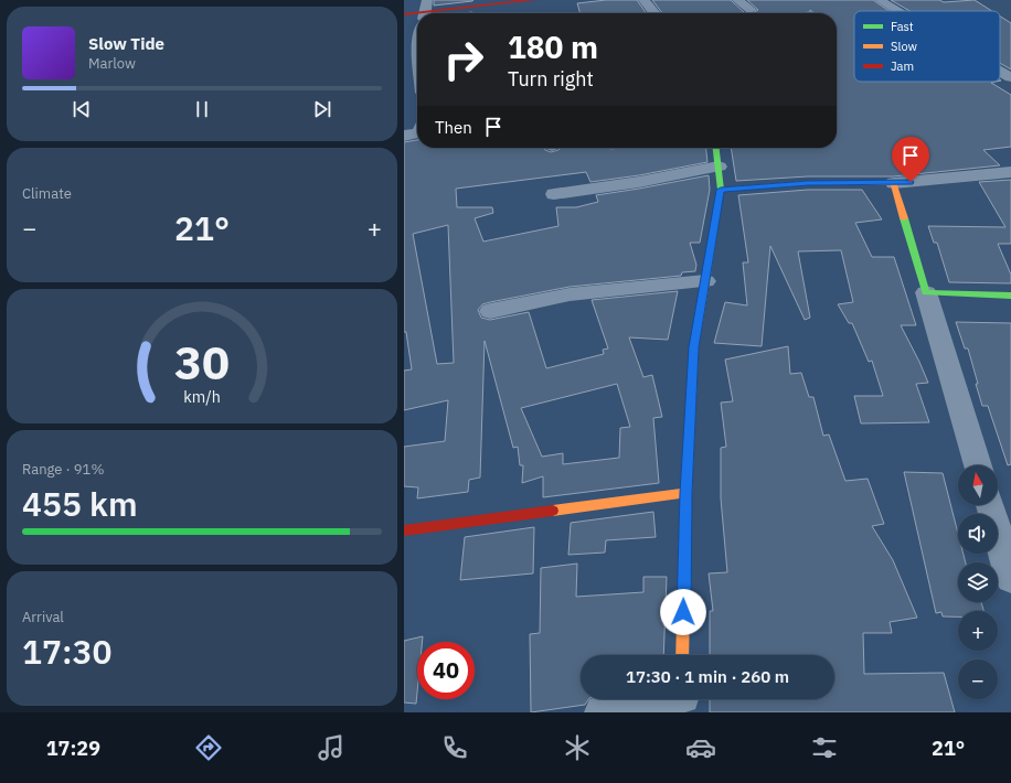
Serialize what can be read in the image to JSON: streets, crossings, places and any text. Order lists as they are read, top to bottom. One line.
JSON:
{"legend":["Fast","Slow","Jam"],"north":"top","page":{"turn":["180 m","Turn right"],"song":["Slow Tide","Marlow"],"then":"Then","tile":["Climate",["Range · 91%","455 km"],["Arrival","17:30"]],"heat":["−","21°","+"],"map_buttons":["+","−"],"limit":"40","trip":"17:30 · 1 min · 260 m","tabs":["17:29","21°"],"gauge":["30","km/h"]}}
